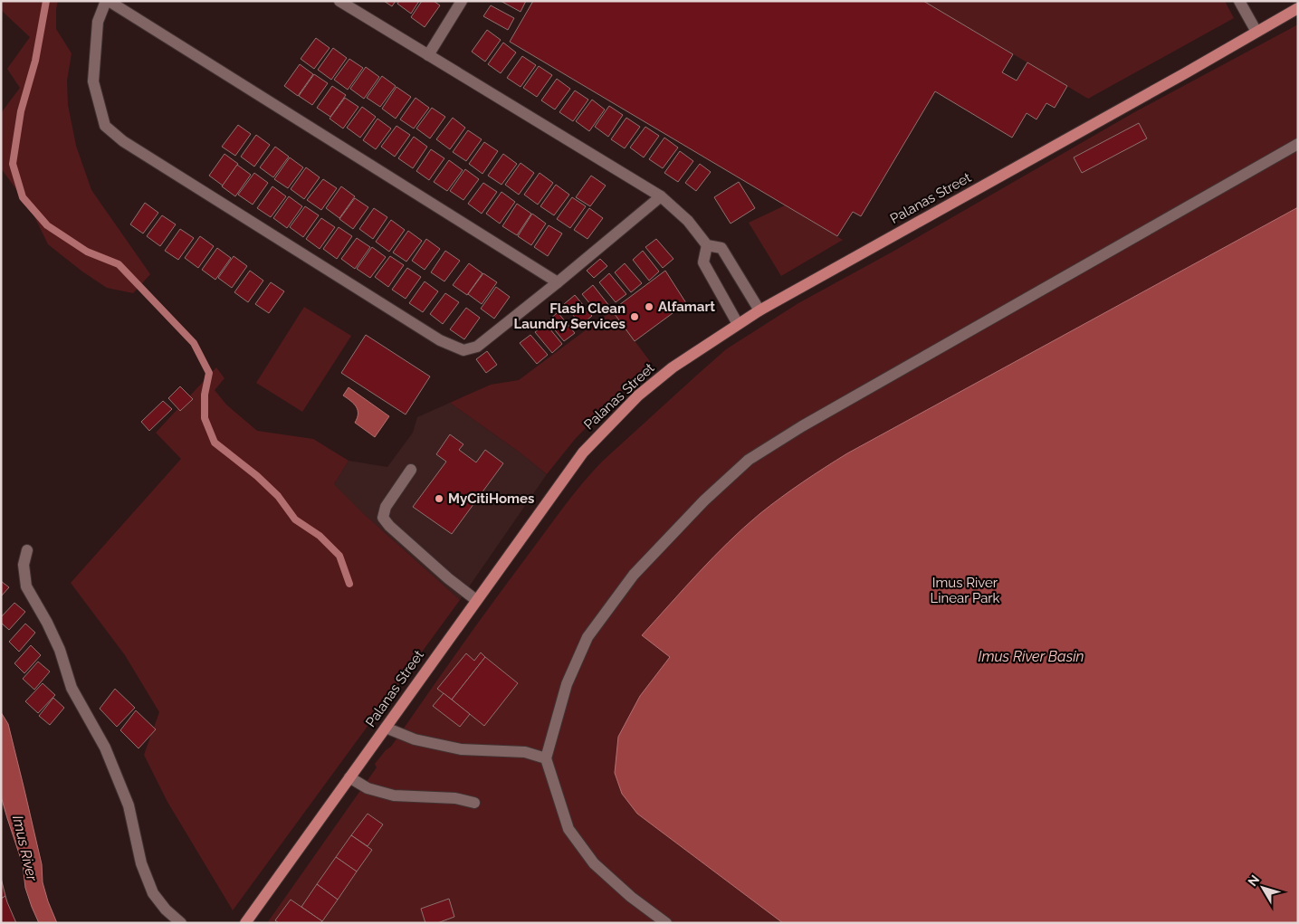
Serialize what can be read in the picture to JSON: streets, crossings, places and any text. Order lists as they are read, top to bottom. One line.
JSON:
{"streets":{"main road":["Palanas Street"]},"water":["Imus River Basin","Imus River"],"parks":["Imus River Linear Park"],"places":["Alfamart","Flash Clean Laundry Services","MyCitiHomes"],"north":"top left"}
